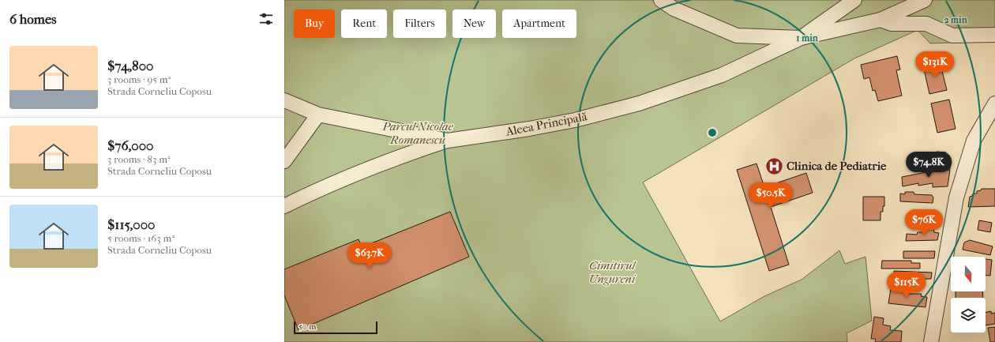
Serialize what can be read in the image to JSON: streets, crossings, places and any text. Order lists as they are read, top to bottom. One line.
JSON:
{"streets":{"street":["Aleea Principală"]},"parks":["Parcul Nicolae Romanescu","Cimitirul Ungureni"],"places":{"hospital":["Clinica de Pediatrie"]},"scale_bar":"50 m","north":"bottom","page":{"heading":"6 homes","chip":["Buy","Rent","Filters","New","Apartment"],"list":[{"name":"$74,800","note":"3 rooms · 95 m² · Strada Corneliu Coposu"},{"name":"$76,000","note":"3 rooms · 83 m² · Strada Corneliu Coposu"},{"name":"$115,000","note":"5 rooms · 163 m² · Strada Corneliu Coposu"}],"price":["$131K","$74.8K","$50.5K","$76K","$63.7K","$115K"],"scale":"50 m"},"rings":["2 min","1 min"]}
